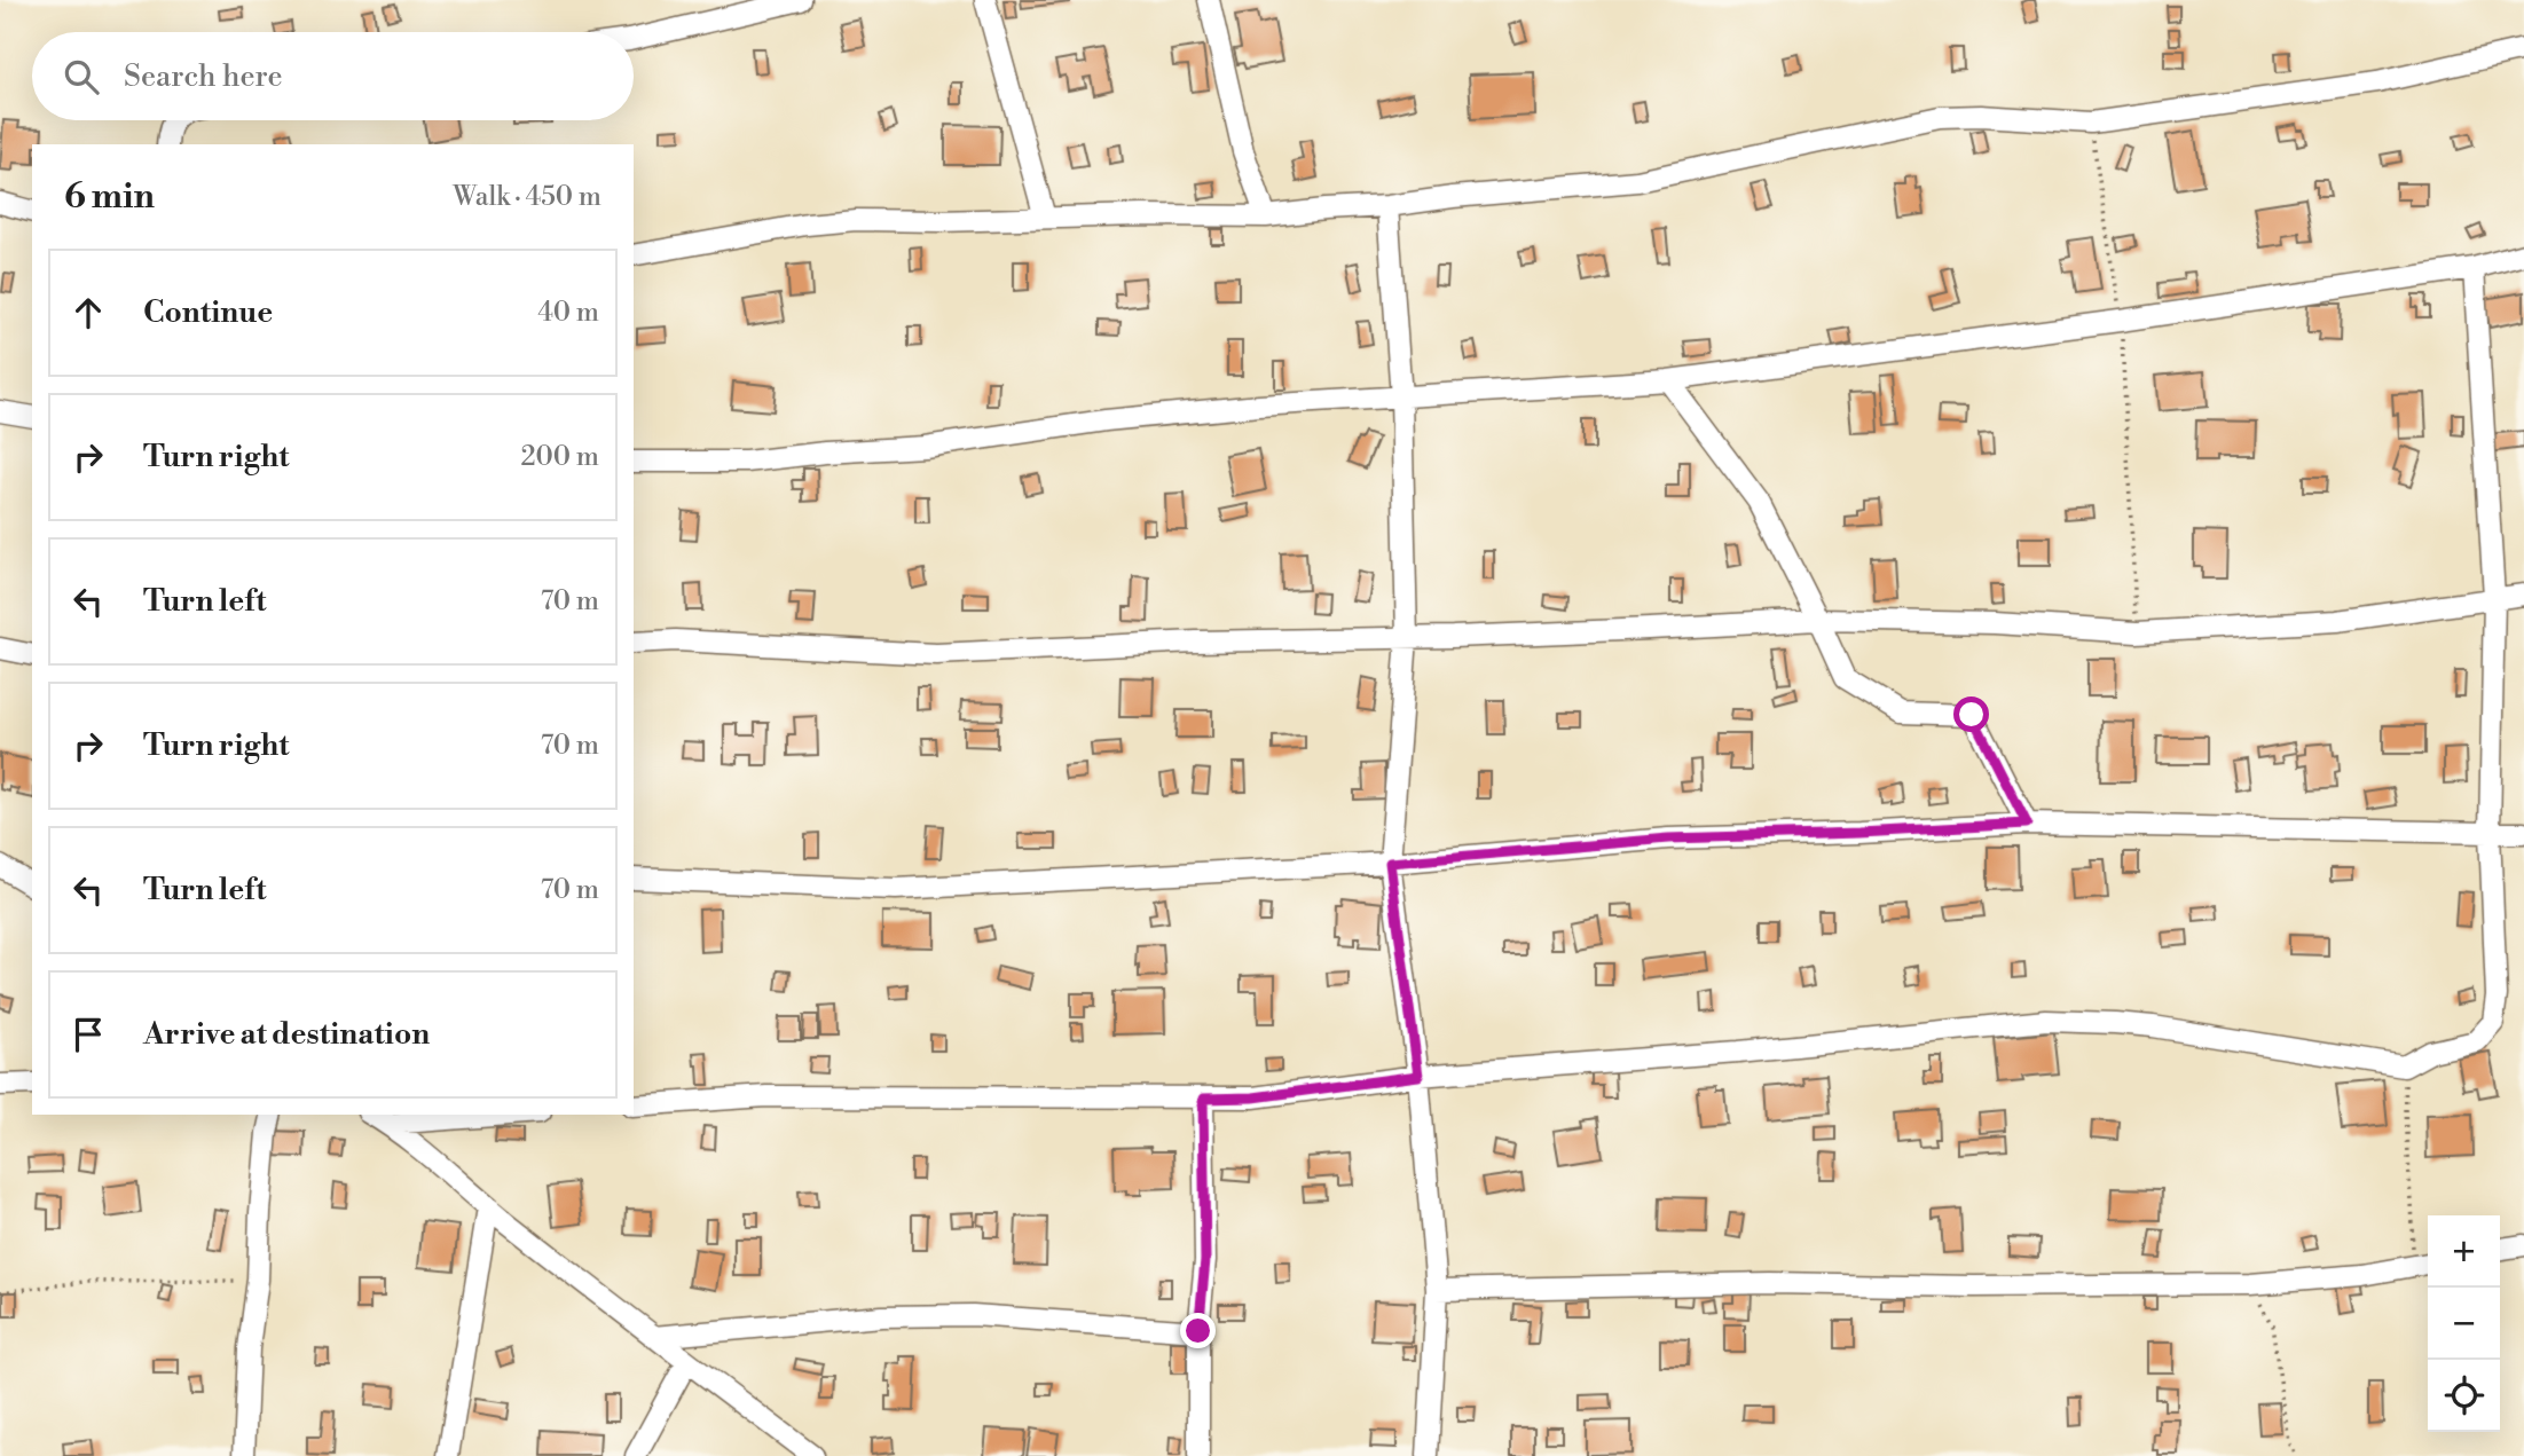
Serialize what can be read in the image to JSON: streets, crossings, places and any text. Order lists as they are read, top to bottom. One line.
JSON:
{"page":{"search":"Search here","heading":["6 min","Walk · 450 m"],"list":[["Continue","40 m"],["Turn right","200 m"],["Turn left","70 m"],["Turn right","70 m"],["Turn left","70 m"],"Arrive at destination"],"map_buttons":["+","−"]}}
